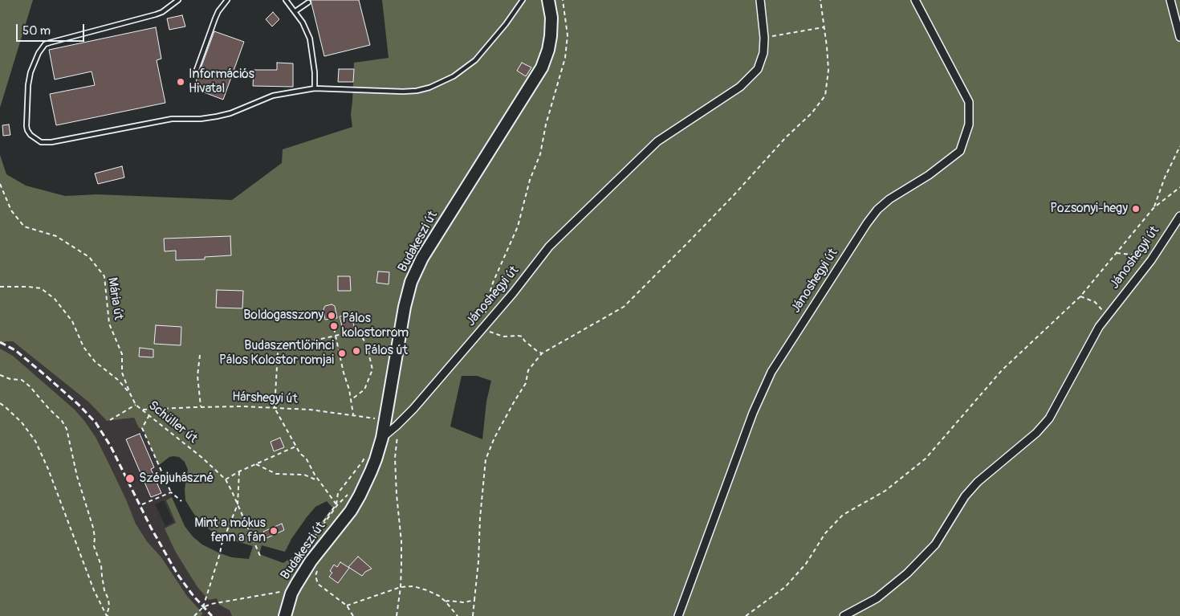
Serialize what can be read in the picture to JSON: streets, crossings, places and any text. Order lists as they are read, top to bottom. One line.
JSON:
{"streets":{"main road":["Budakeszi út"],"street":["Jánoshegyi út"],"path":["Mária út","Hárshegyi út","Schüller út"]},"crossings":[["Budakeszi út","Jánoshegyi út"],["Budakeszi út","Hárshegyi út"],["Mária út","Schüller út"],["Hárshegyi út","Schüller út"]],"places":["Információs Hivatal","Pozsonyi-hegy","Boldogasszony","Pálos kolostorrom","Pálos út","Budaszentlőrinci Pálos Kolostor romjai","Szépjuhászné","Mint a mókus fenn a fán"],"scale_bar":"50 m"}
